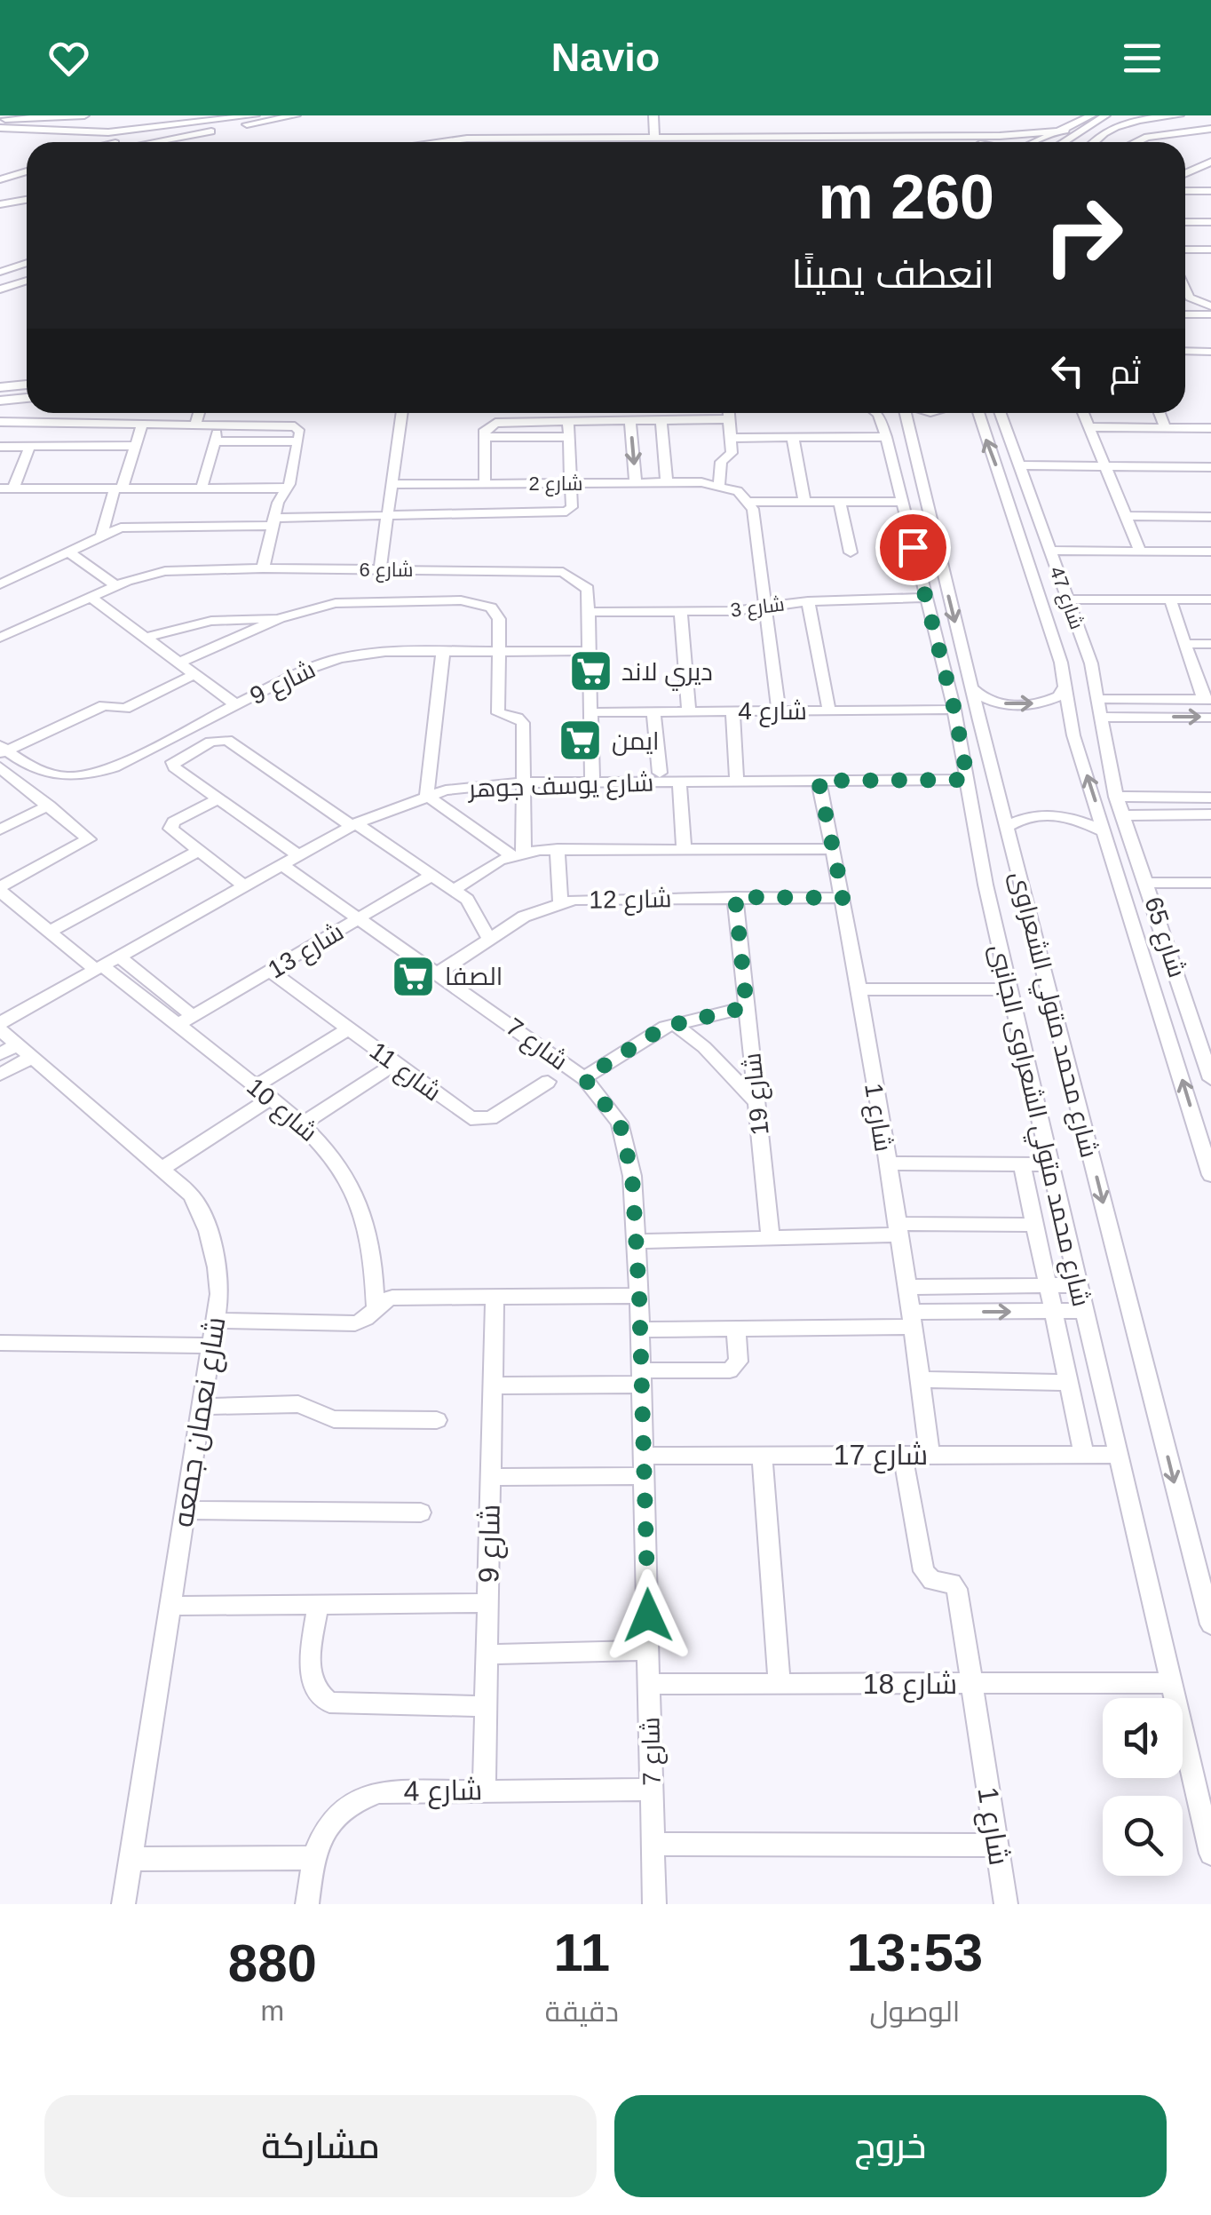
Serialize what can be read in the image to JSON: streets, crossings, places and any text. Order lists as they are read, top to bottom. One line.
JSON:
{"streets":{"street":["شارع 2","شارع 6","شارع 47","شارع 3","شارع 9","شارع 4","شارع يوسف جوهر","شارع 12","شارع 65","شارع 13","شارع محمد متولي الشعراوى","شارع 7","شارع 11","شارع 19","شارع 10","شارع 1","شارع محمد متولي الشعراوى الجانبى","شارع نعمان جمعه","شارع 17","شارع 18"]},"crossings":[["شارع 6","شارع 3"],["شارع 6","شارع 9"],["شارع 6","شارع 4"],["شارع 6","شارع يوسف جوهر"],["شارع 47","شارع 65"],["شارع 3","شارع محمد متولي الشعراوى الجانبى"],["شارع 9","شارع 4"],["شارع 9","شارع 17"],["شارع 4","شارع 7"],["شارع 4","شارع محمد متولي الشعراوى الجانبى"],["شارع يوسف جوهر","شارع 7"],["شارع يوسف جوهر","شارع 10"],["شارع يوسف جوهر","شارع 1"],["شارع يوسف جوهر","شارع محمد متولي الشعراوى الجانبى"],["شارع يوسف جوهر","شارع نعمان جمعه"],["شارع 12","شارع 7"],["شارع 12","شارع 19"],["شارع 12","شارع 1"],["شارع 13","شارع 7"],["شارع 13","شارع 11"],["شارع 13","شارع 10"],["شارع 7","شارع 17"],["شارع 7","شارع 18"],["شارع 1","شارع 17"],["شارع 1","شارع 18"],["شارع محمد متولي الشعراوى الجانبى","شارع 17"],["شارع محمد متولي الشعراوى الجانبى","شارع 18"]],"places":{"supermarket":["ديري لاند","ايمن","الصفا"]},"page":{"header":"Navio","turn":["260 m","انعطف يمينًا"],"then":"ثم","eta":["13:53","الوصول","11","دقيقة","880","m"],"buttons":["خروج","مشاركة"]}}
